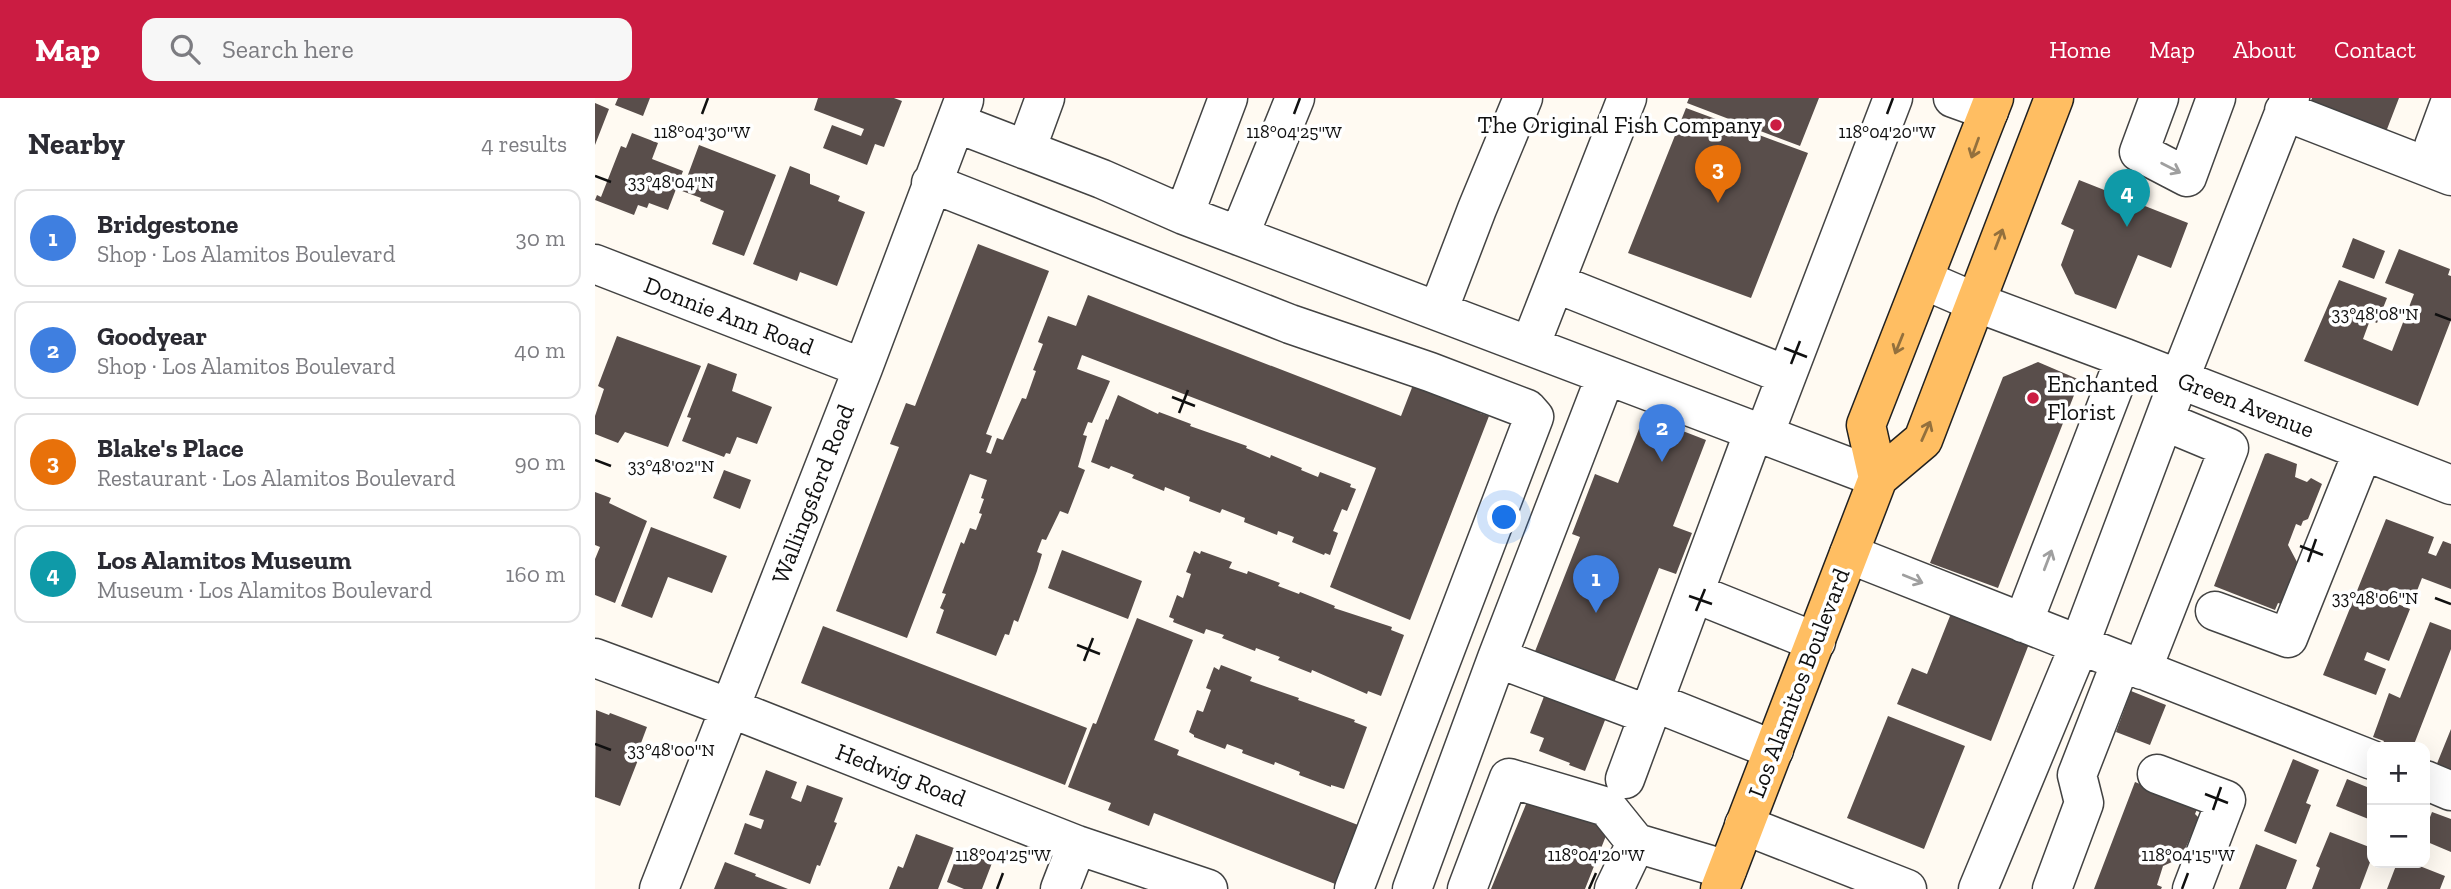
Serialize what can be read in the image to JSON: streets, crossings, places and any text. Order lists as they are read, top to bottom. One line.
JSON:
{"streets":{"main road":["Los Alamitos Boulevard"],"street":["Donnie Ann Road","Green Avenue","Wallingsford Road","Hedwig Road"]},"crossings":[["Donnie Ann Road","Wallingsford Road"],["Green Avenue","Los Alamitos Boulevard"],["Wallingsford Road","Hedwig Road"]],"places":["The Original Fish Company","Enchanted Florist"],"page":{"header":"Map","search":"Search here","nav":["Home","Map","About","Contact"],"heading":["Nearby","4 results"],"pins":["3","4","2","1"],"list":[{"mark":"1","name":"Bridgestone","note":"Shop · Los Alamitos Boulevard","value":"30 m"},{"mark":"2","name":"Goodyear","note":"Shop · Los Alamitos Boulevard","value":"40 m"},{"mark":"3","name":"Blake's Place","note":"Restaurant · Los Alamitos Boulevard","value":"90 m"},{"mark":"4","name":"Los Alamitos Museum","note":"Museum · Los Alamitos Boulevard","value":"160 m"}],"map_buttons":["+","−"]},"coordinates":["118°04'30\"W","118°04'25\"W","118°04'20\"W","33°48'04\"N","33°48'08\"N","33°48'02\"N","33°48'06\"N","33°48'00\"N","118°04'15\"W"]}
